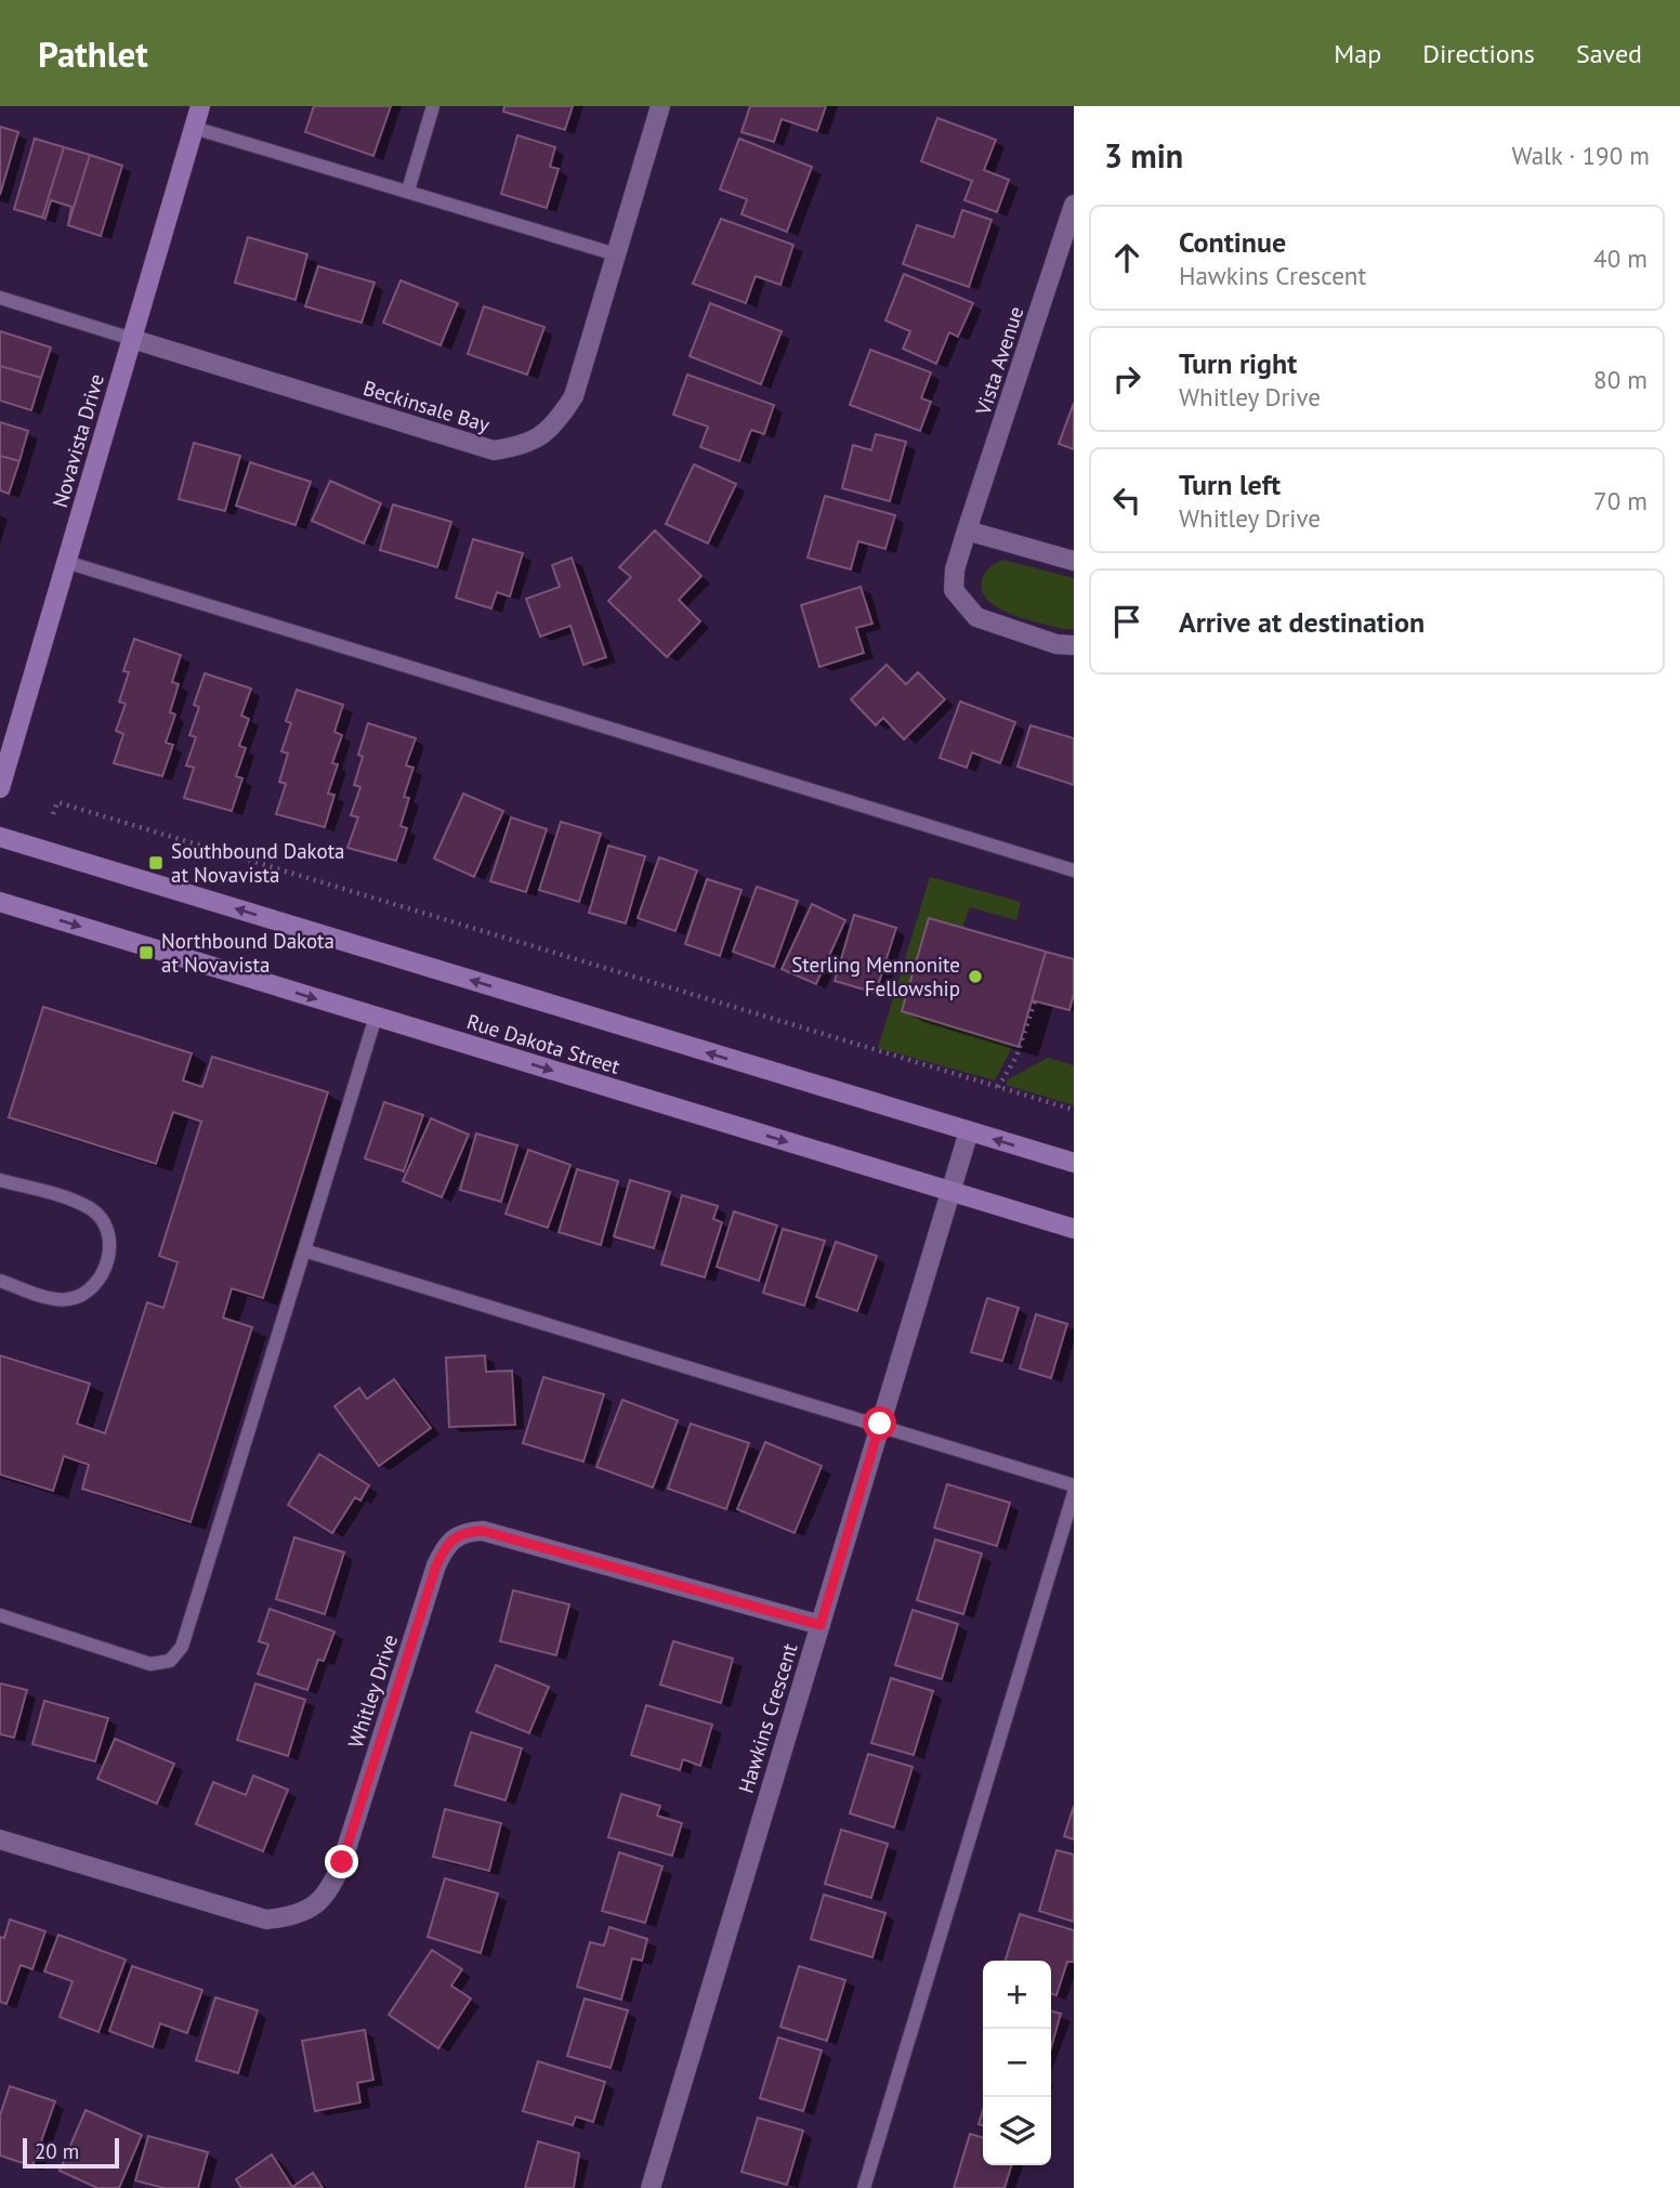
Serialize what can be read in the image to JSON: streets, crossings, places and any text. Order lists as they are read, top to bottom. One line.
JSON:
{"streets":{"main road":["Novavista Drive","Rue Dakota Street"],"street":["Vista Avenue","Beckinsale Bay","Whitley Drive","Hawkins Crescent"]},"crossings":[["Beckinsale Bay","Novavista Drive"],["Rue Dakota Street","Hawkins Crescent"],["Whitley Drive","Hawkins Crescent"]],"places":{"transit":["Southbound Dakota at Novavista","Northbound Dakota at Novavista"],"other":["Sterling Mennonite Fellowship"]},"scale_bar":"20 m","page":{"header":"Pathlet","nav":["Map","Directions","Saved"],"heading":["3 min","Walk · 190 m"],"list":[["Continue","Hawkins Crescent","40 m"],["Turn right","Whitley Drive","80 m"],["Turn left","Whitley Drive","70 m"],"Arrive at destination"],"map_buttons":["+","−"],"scale":"20 m"}}
